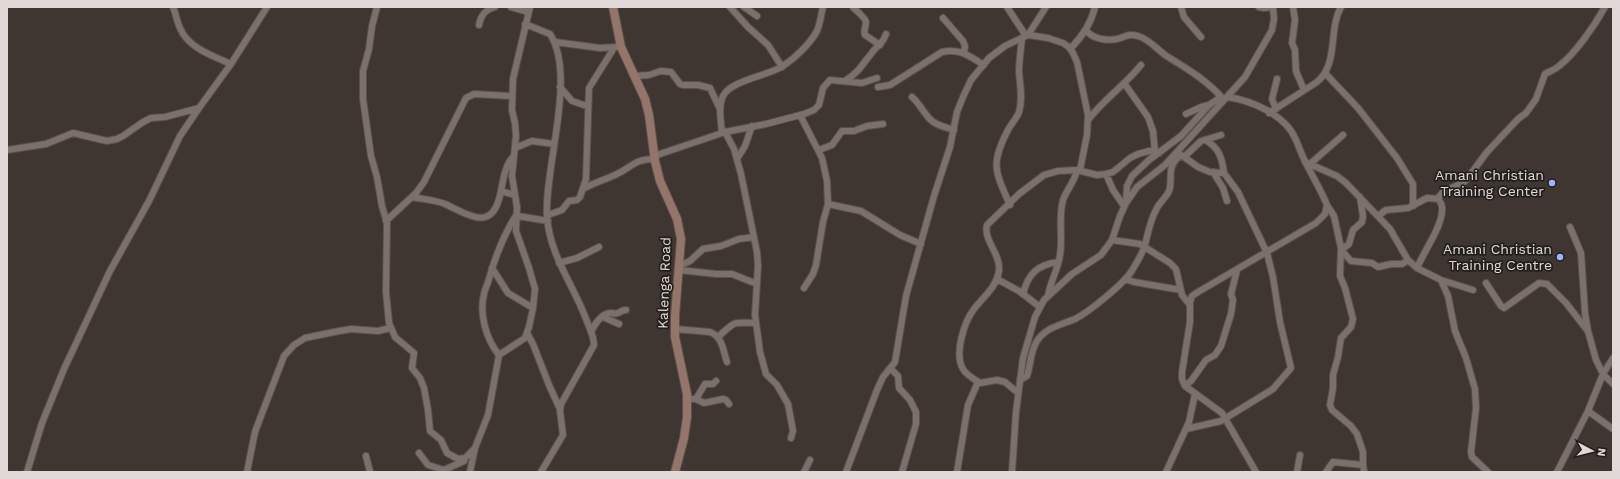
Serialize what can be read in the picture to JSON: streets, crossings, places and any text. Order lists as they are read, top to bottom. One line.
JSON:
{"streets":{"main road":["Kalenga Road"]},"places":["Amani Christian Training Center","Amani Christian Training Centre"],"north":"right"}
